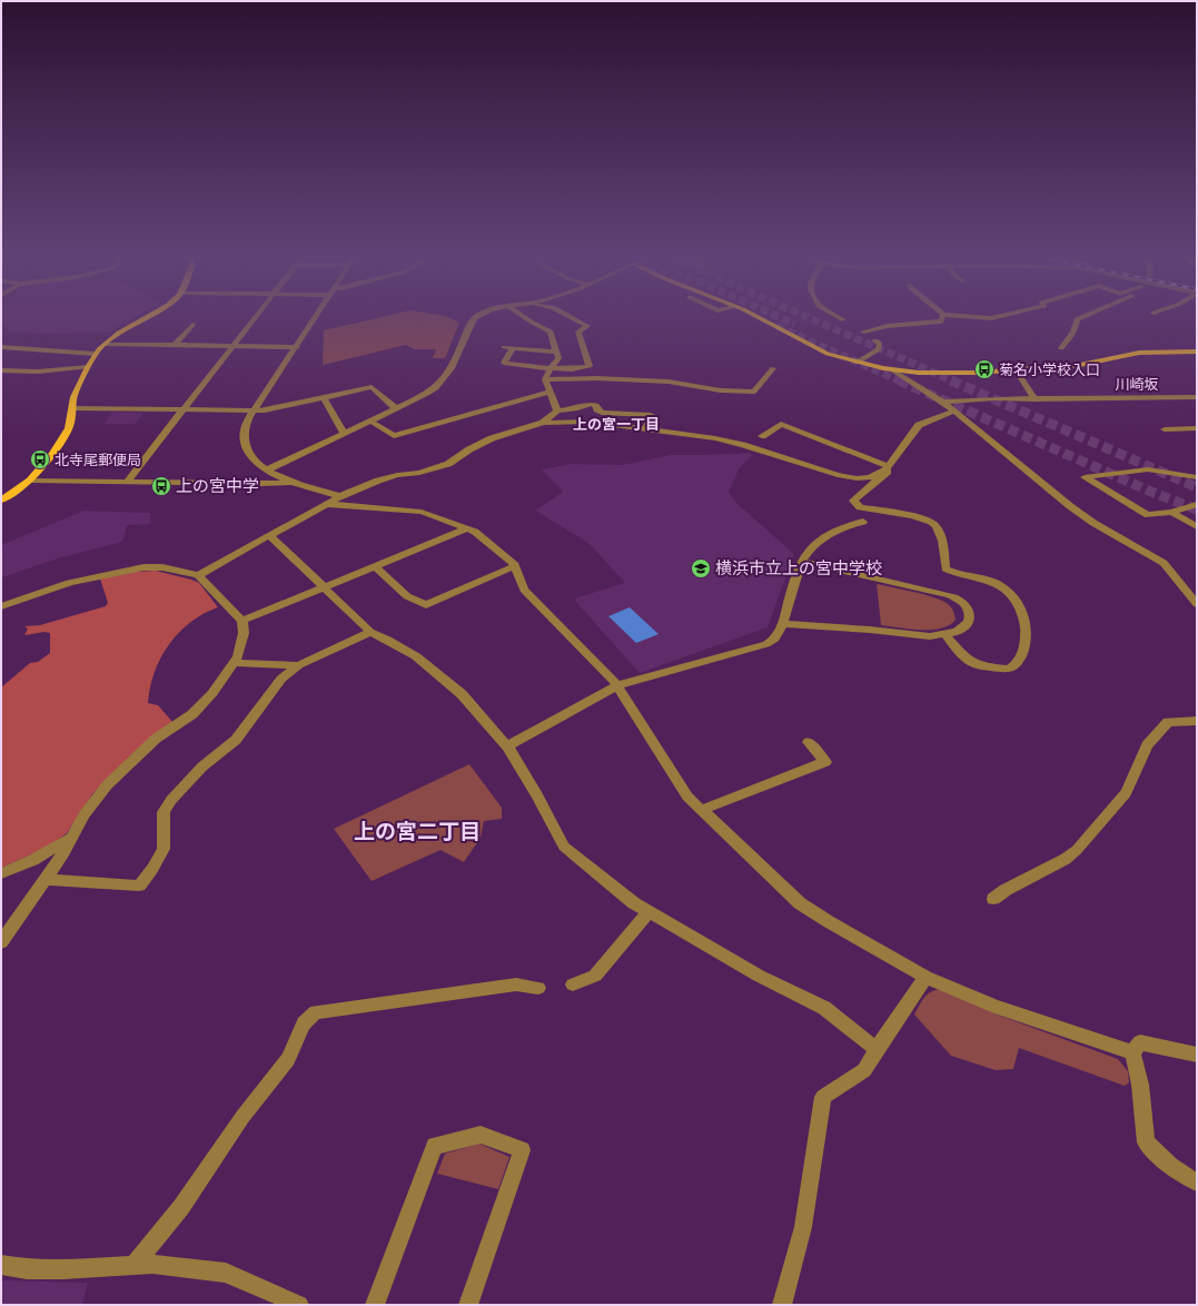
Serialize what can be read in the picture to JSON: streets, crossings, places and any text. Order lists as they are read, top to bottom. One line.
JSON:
{"streets":{"street":["川崎坂"]},"districts":["上の宮一丁目","上の宮二丁目"],"places":{"bus stop":["菊名小学校入口","北寺尾郵便局","上の宮中学"],"school or university":["横浜市立上の宮中学校"]}}
